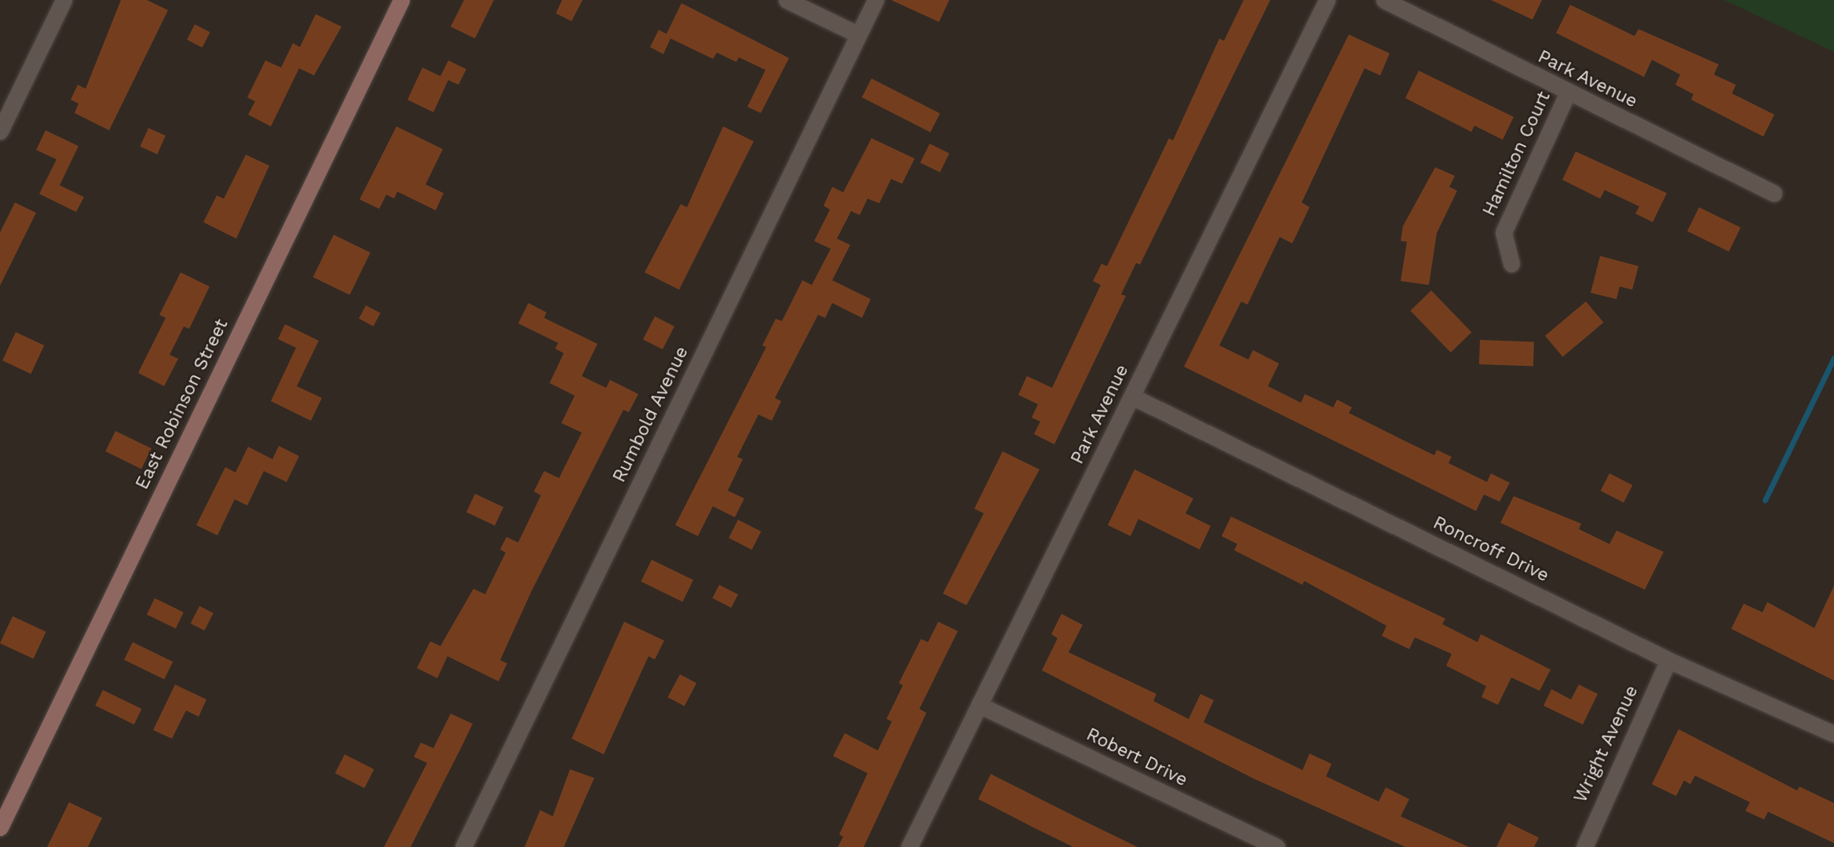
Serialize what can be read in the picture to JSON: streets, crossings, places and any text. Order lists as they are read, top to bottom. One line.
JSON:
{"streets":{"street":["Park Avenue","Hamilton Court","East Robinson Street","Rumbold Avenue","Roncroff Drive","Wright Avenue","Robert Drive"]},"crossings":[["Park Avenue","Hamilton Court"],["Park Avenue","Roncroff Drive"],["Park Avenue","Robert Drive"],["Roncroff Drive","Wright Avenue"]]}
